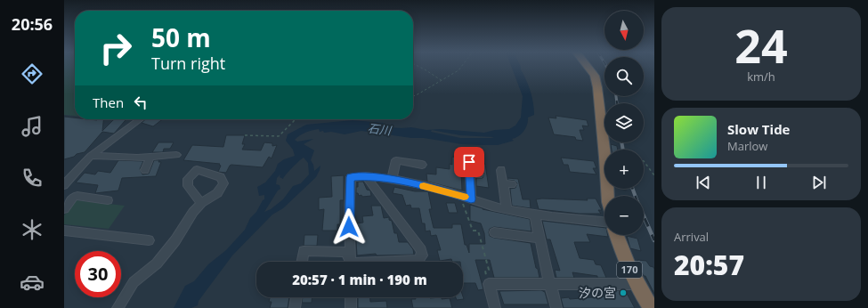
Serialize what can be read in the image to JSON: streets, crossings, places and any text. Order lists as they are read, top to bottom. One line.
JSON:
{"streets":{"highway":["170"]},"water":["石川"],"places":["汐の宮"],"north":"bottom","page":{"tabs":"20:56","tile":[["24","km/h"],["Arrival","20:57"]],"map_buttons":["+","−"],"turn":["50 m","Turn right"],"then":"Then","song":["Slow Tide","Marlow"],"limit":"30","trip":"20:57 · 1 min · 190 m"}}
